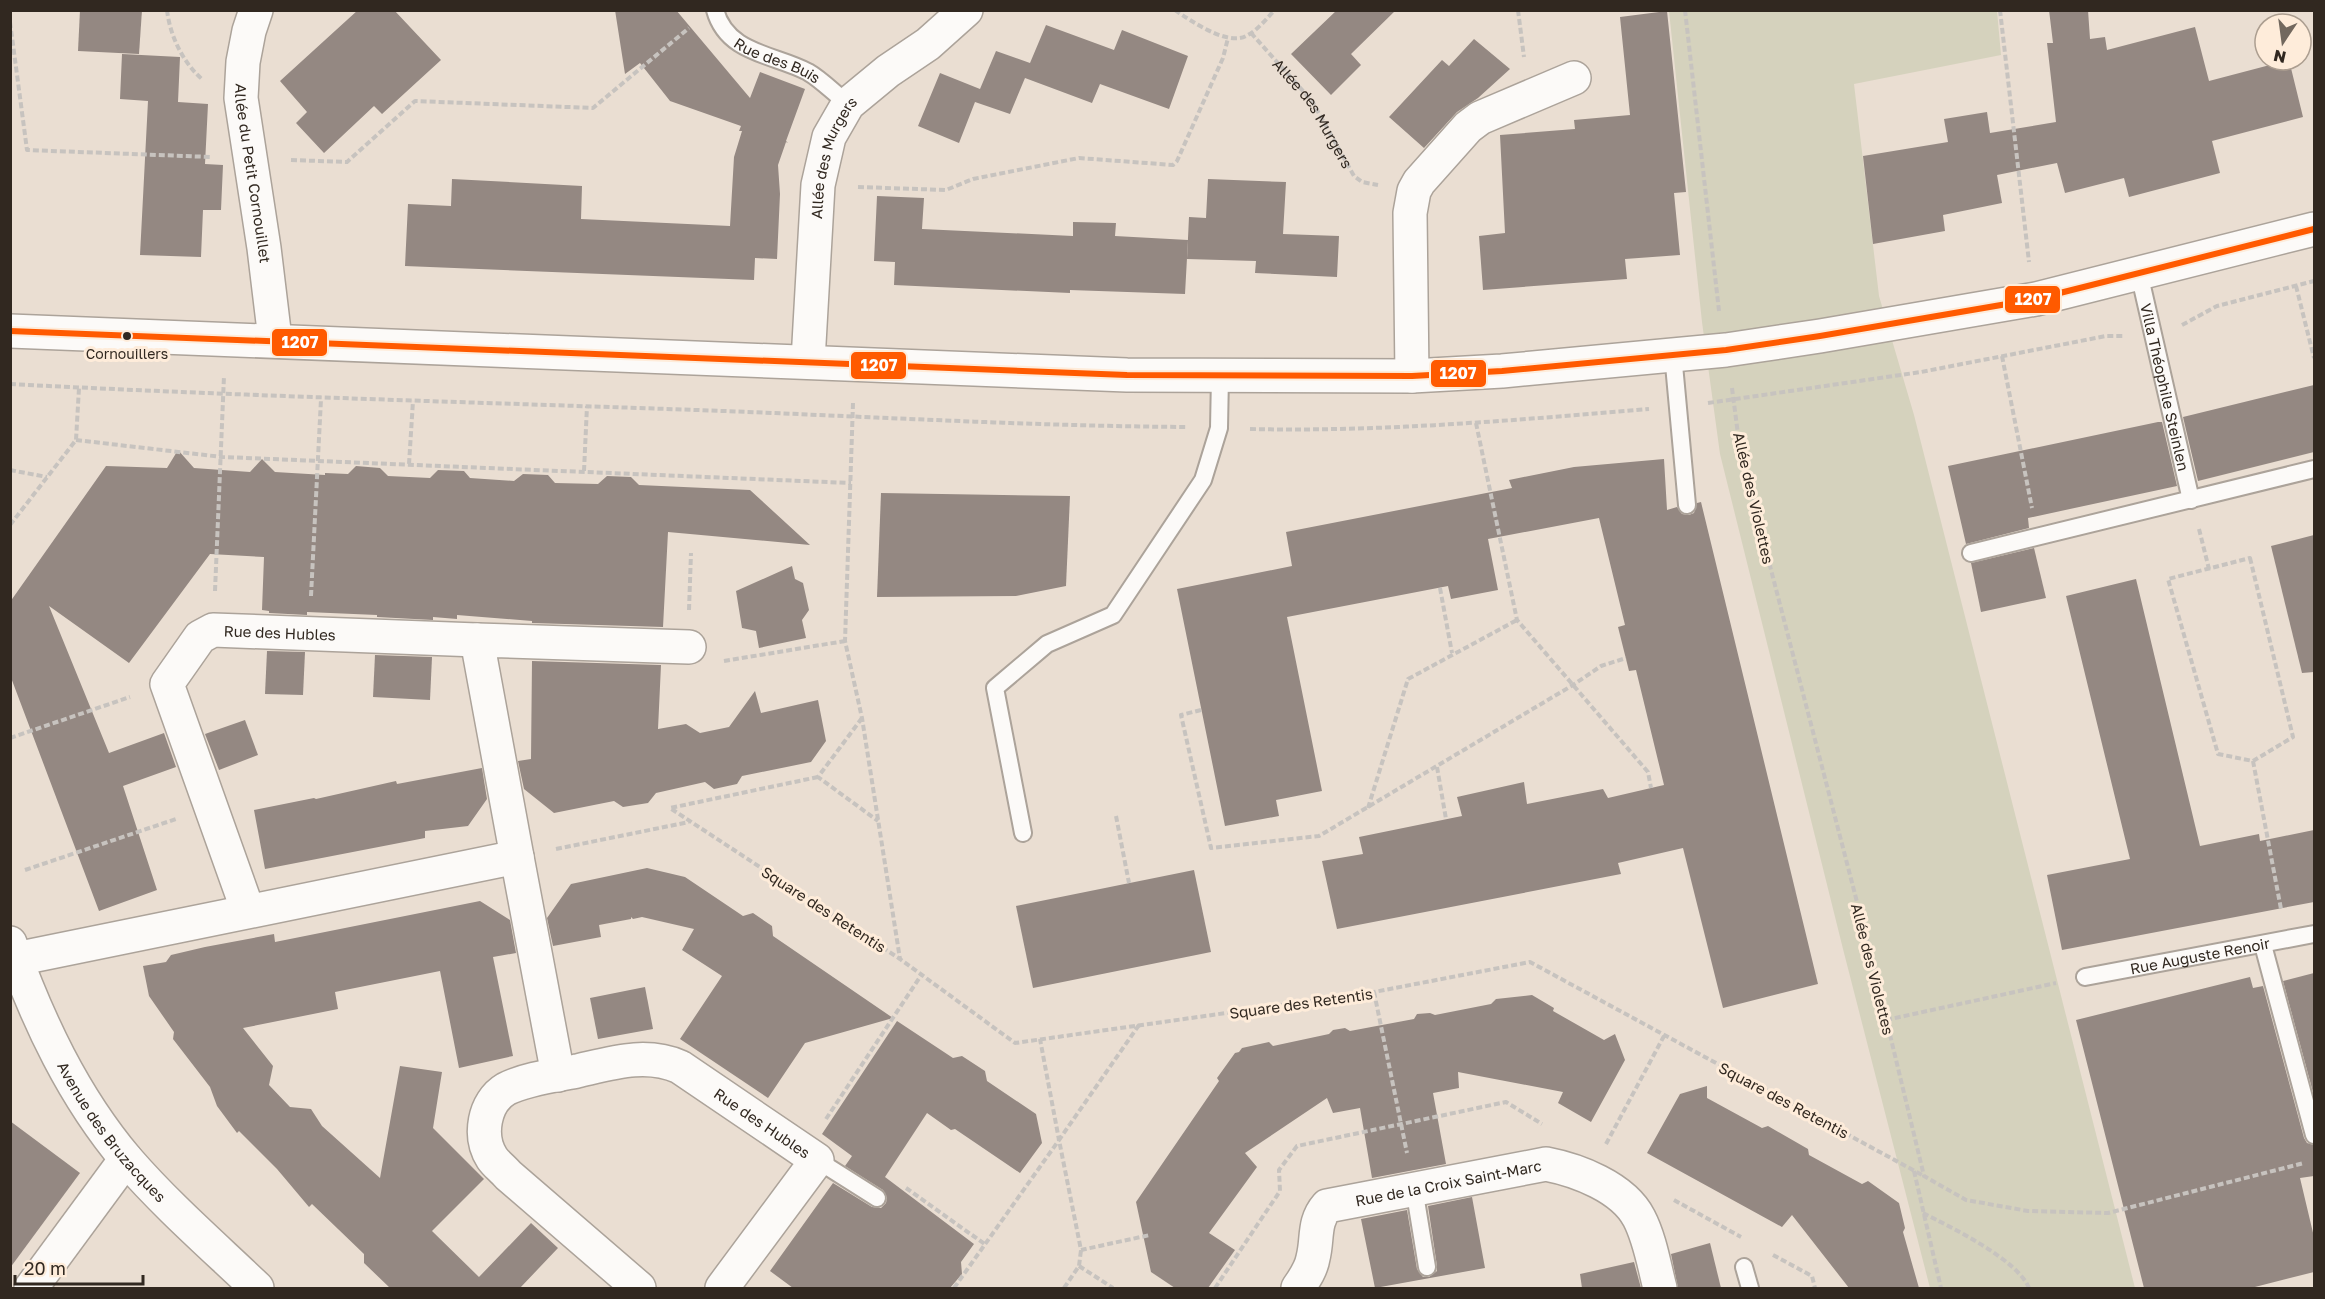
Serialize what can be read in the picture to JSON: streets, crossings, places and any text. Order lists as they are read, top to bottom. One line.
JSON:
{"streets":{"street":["Allée des Murgers","Allée du Petit Cornouillet","Rue des Hubles","Avenue des Bruzacques","Rue de la Croix Saint-Marc"],"lane":["Rue des Buis","Villa Théophile Steinlen","Rue Auguste Renoir"],"path":["Allée des Violettes","Square des Retentis"]},"crossings":[["Rue des Buis","Allée des Murgers"],["Allée des Violettes","Square des Retentis"]],"places":["Cornouillers"],"lines":["transit line 1207"],"scale_bar":"20 m","north":"bottom"}
